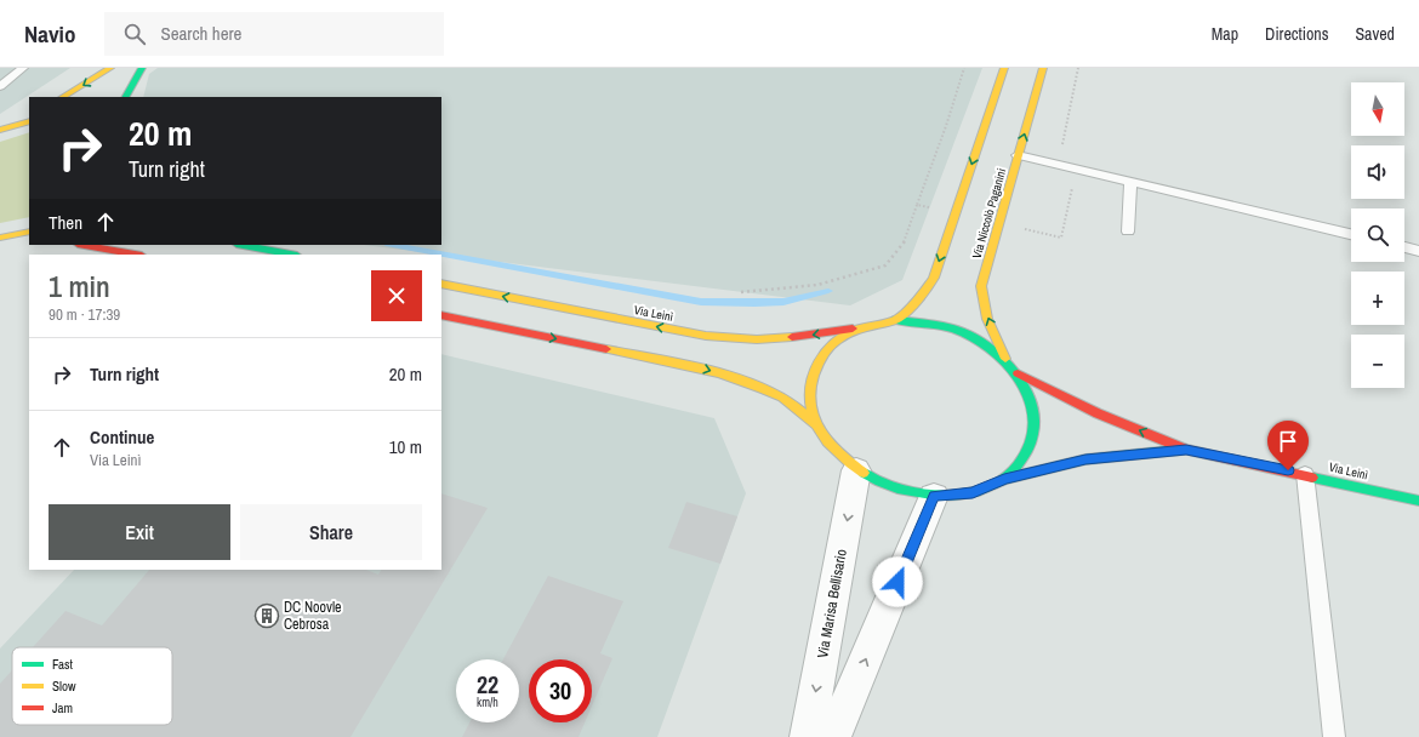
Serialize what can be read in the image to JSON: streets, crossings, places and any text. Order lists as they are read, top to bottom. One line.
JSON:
{"streets":{"street":["Via Niccolò Paganini","Via Leinì","Via Marisa Bellisario"]},"places":{"building":["DC Noovle Cebrosa"]},"legend":["Fast","Slow","Jam"],"north":"bottom","page":{"header":"Navio","search":"Search here","nav":["Map","Directions","Saved"],"map_buttons":["+","−"],"turn":["20 m","Turn right"],"then":"Then","heading":["1 min","90 m · 17:39"],"list":[{"name":"Turn right","value":"20 m"},{"name":"Continue","note":"Via Leinì","value":"10 m"}],"buttons":["Exit","Share"],"speed":"22 km/h","limit":"30"}}
